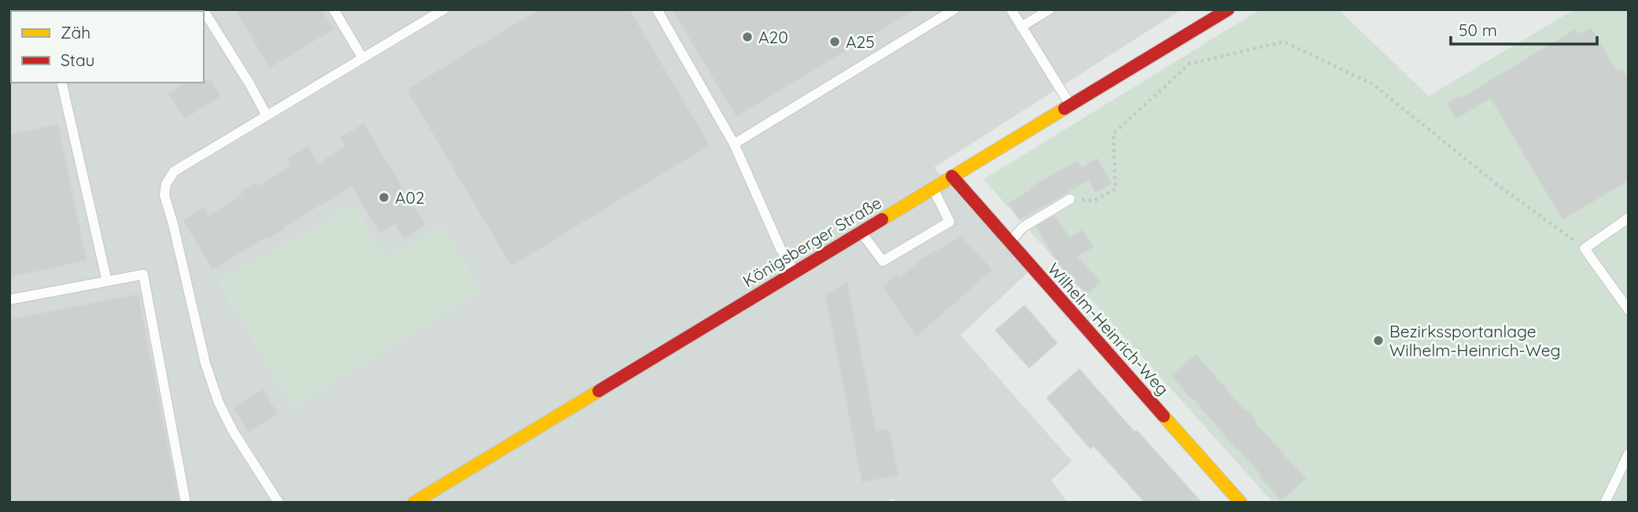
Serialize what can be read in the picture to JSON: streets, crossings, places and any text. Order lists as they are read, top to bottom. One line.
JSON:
{"streets":{"main road":["Königsberger Straße","Wilhelm-Heinrich-Weg"]},"crossings":[["Königsberger Straße","Wilhelm-Heinrich-Weg"]],"places":["A20","A25","A02","Bezirkssportanlage Wilhelm-Heinrich-Weg"],"legend":["Zäh","Stau"],"scale_bar":"50 m"}
